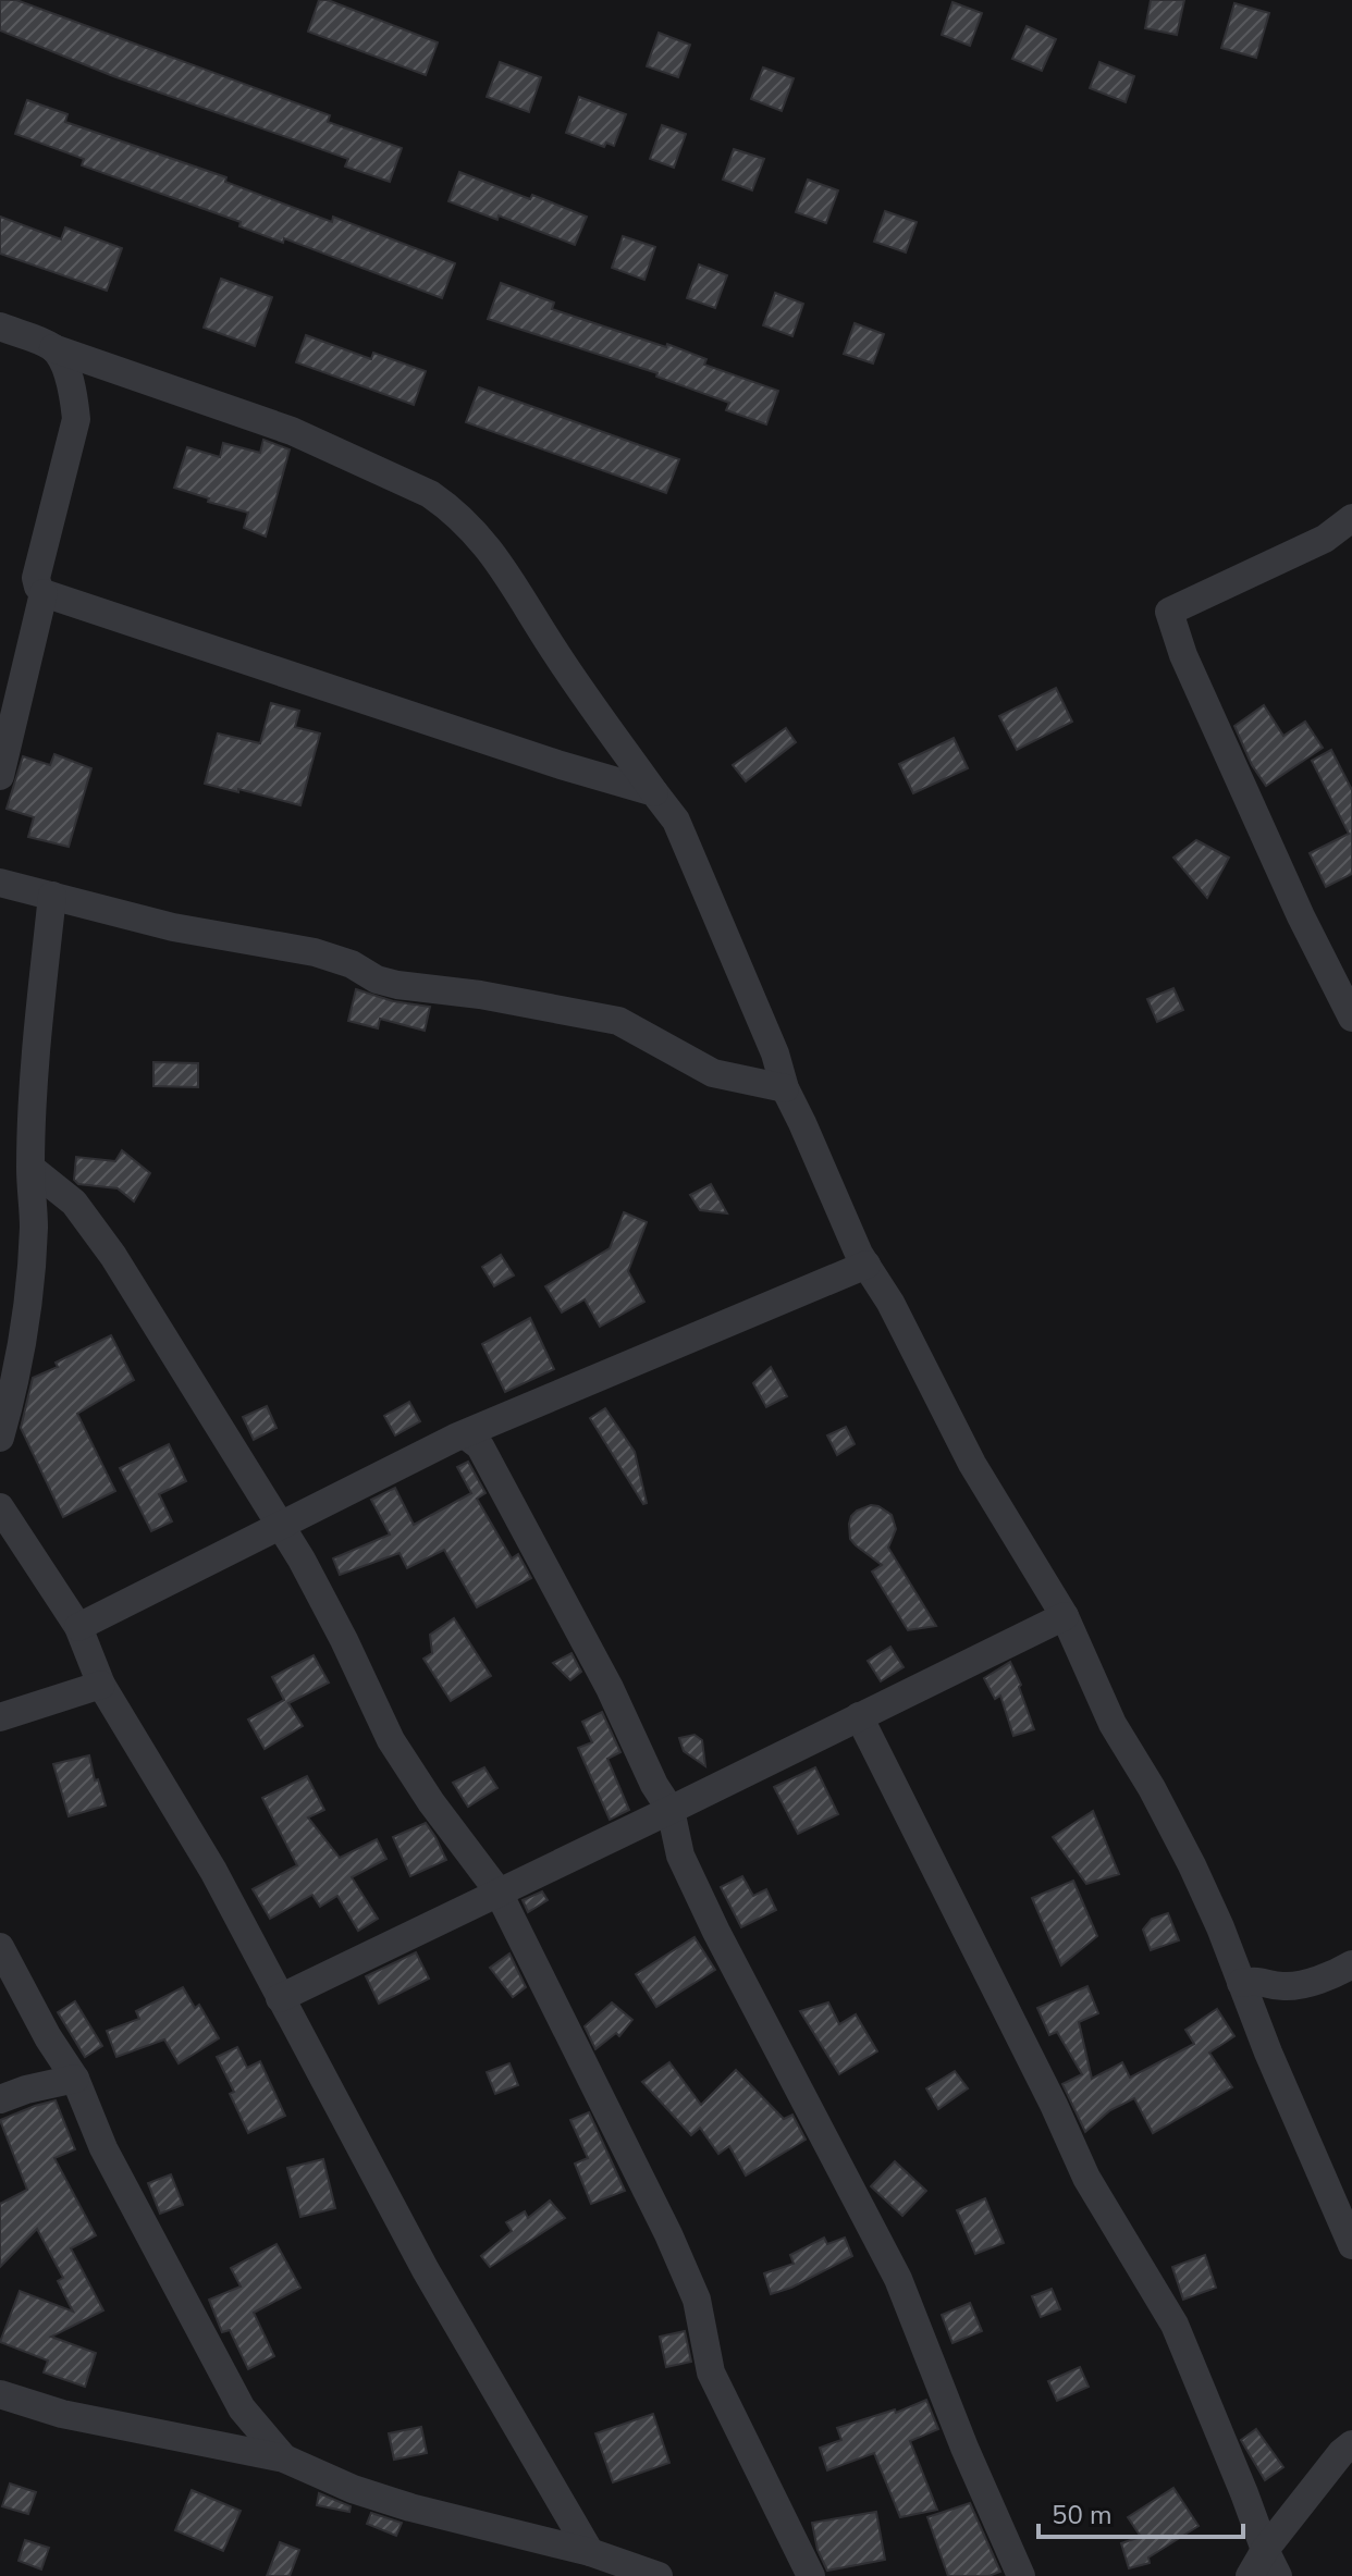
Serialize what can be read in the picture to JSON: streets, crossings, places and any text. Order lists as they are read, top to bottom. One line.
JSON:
{"scale_bar":"50 m"}
